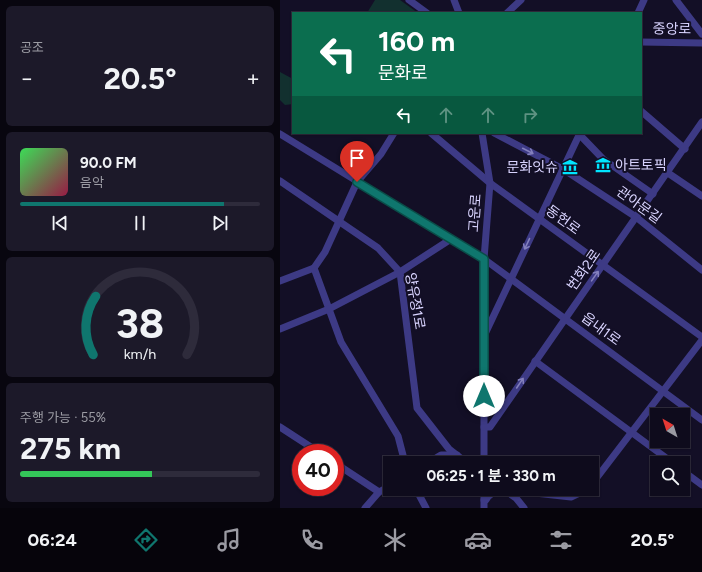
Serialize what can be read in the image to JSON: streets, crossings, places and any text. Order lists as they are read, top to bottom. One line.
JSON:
{"streets":{"street":["중앙로","관아문길","고운로","동헌로","번화2로","양유정1로","읍내1로"]},"crossings":[["관아문길","번화2로"],["고운로","동헌로"],["고운로","번화2로"],["고운로","읍내1로"],["동헌로","번화2로"],["번화2로","읍내1로"]],"one_way":["번화2로"],"places":{"museum":["아트토픽","문화잇슈"]},"north":"top left","page":{"tile":["공조",["주행 가능 · 55%","275 km"]],"turn":["160 m","문화로"],"heat":["−","20.5°","+"],"song":["90.0 FM","음악"],"limit":"40","trip":"06:25 · 1 분 · 330 m","tabs":["06:24","20.5°"],"gauge":["38","km/h"]}}
